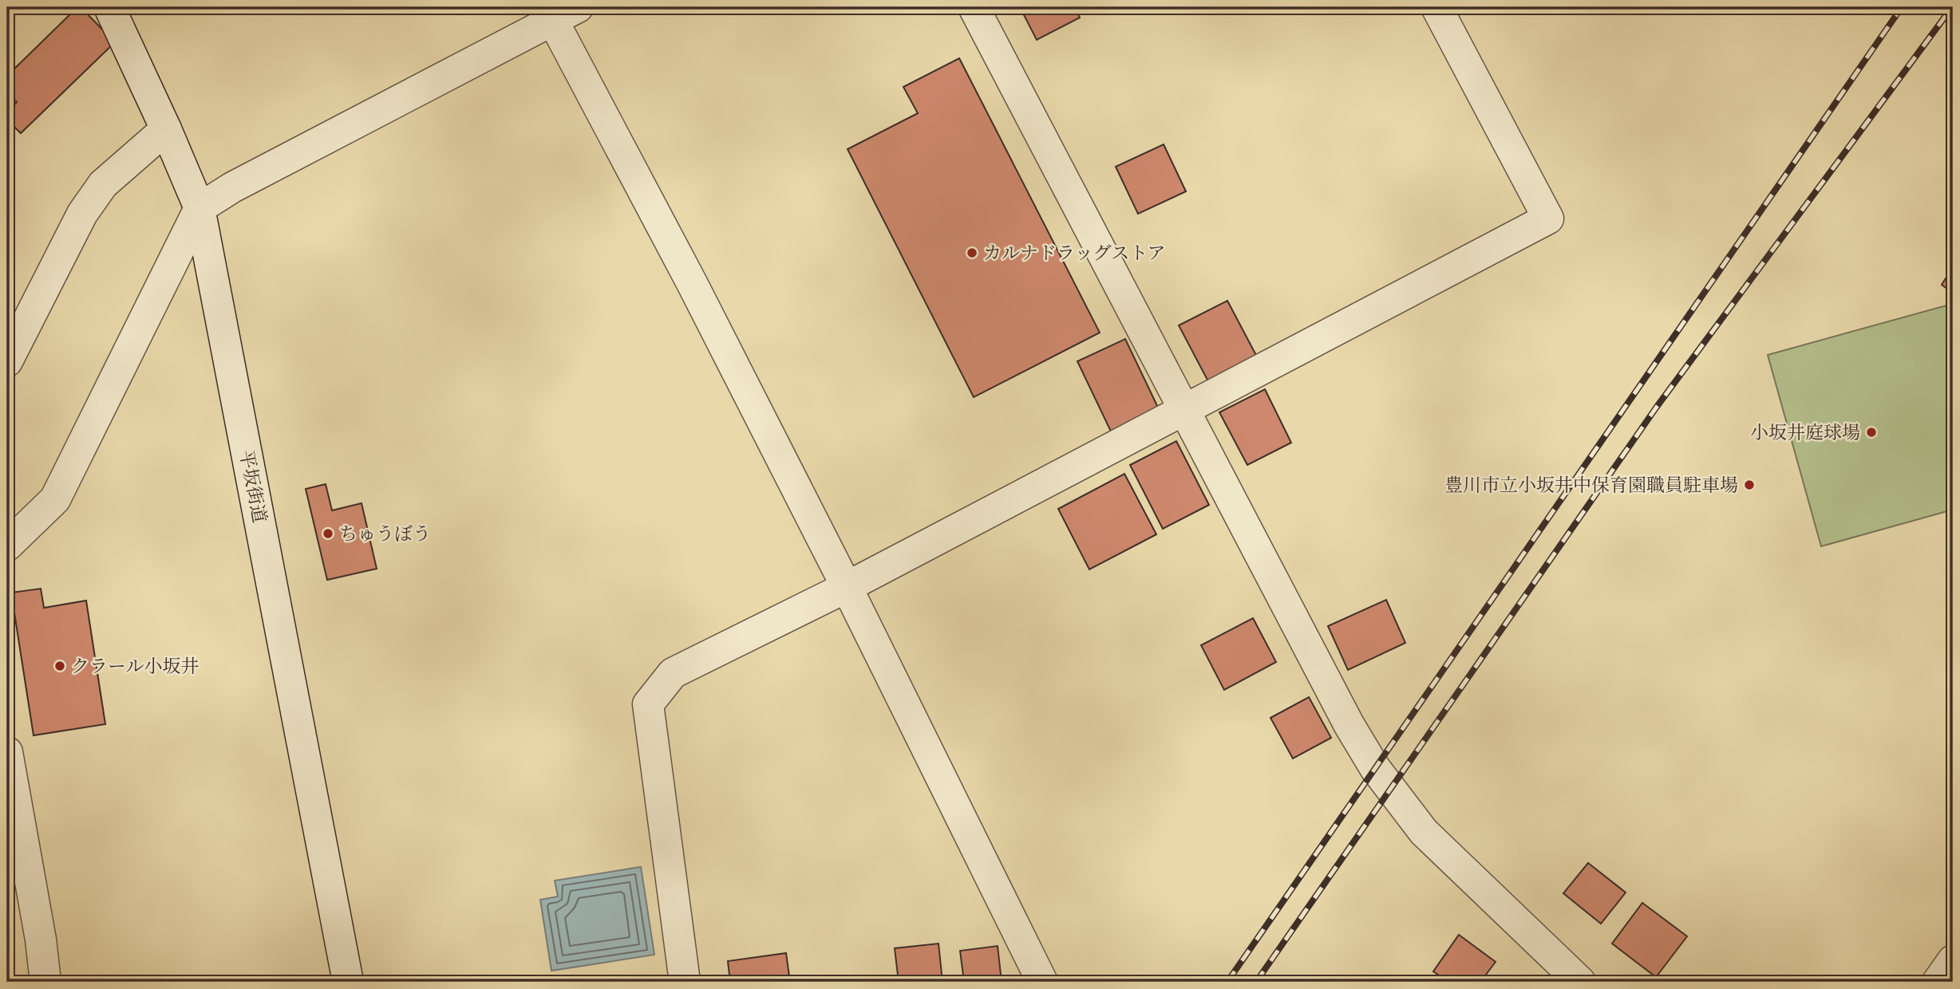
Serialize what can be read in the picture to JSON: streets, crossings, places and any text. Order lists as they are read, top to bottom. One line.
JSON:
{"streets":{"street":["平坂街道"]},"places":["カルナドラッグストア","小坂井庭球場","豊川市立小坂井中保育園職員駐車場","ちゅうぼう","クラール小坂井"]}
